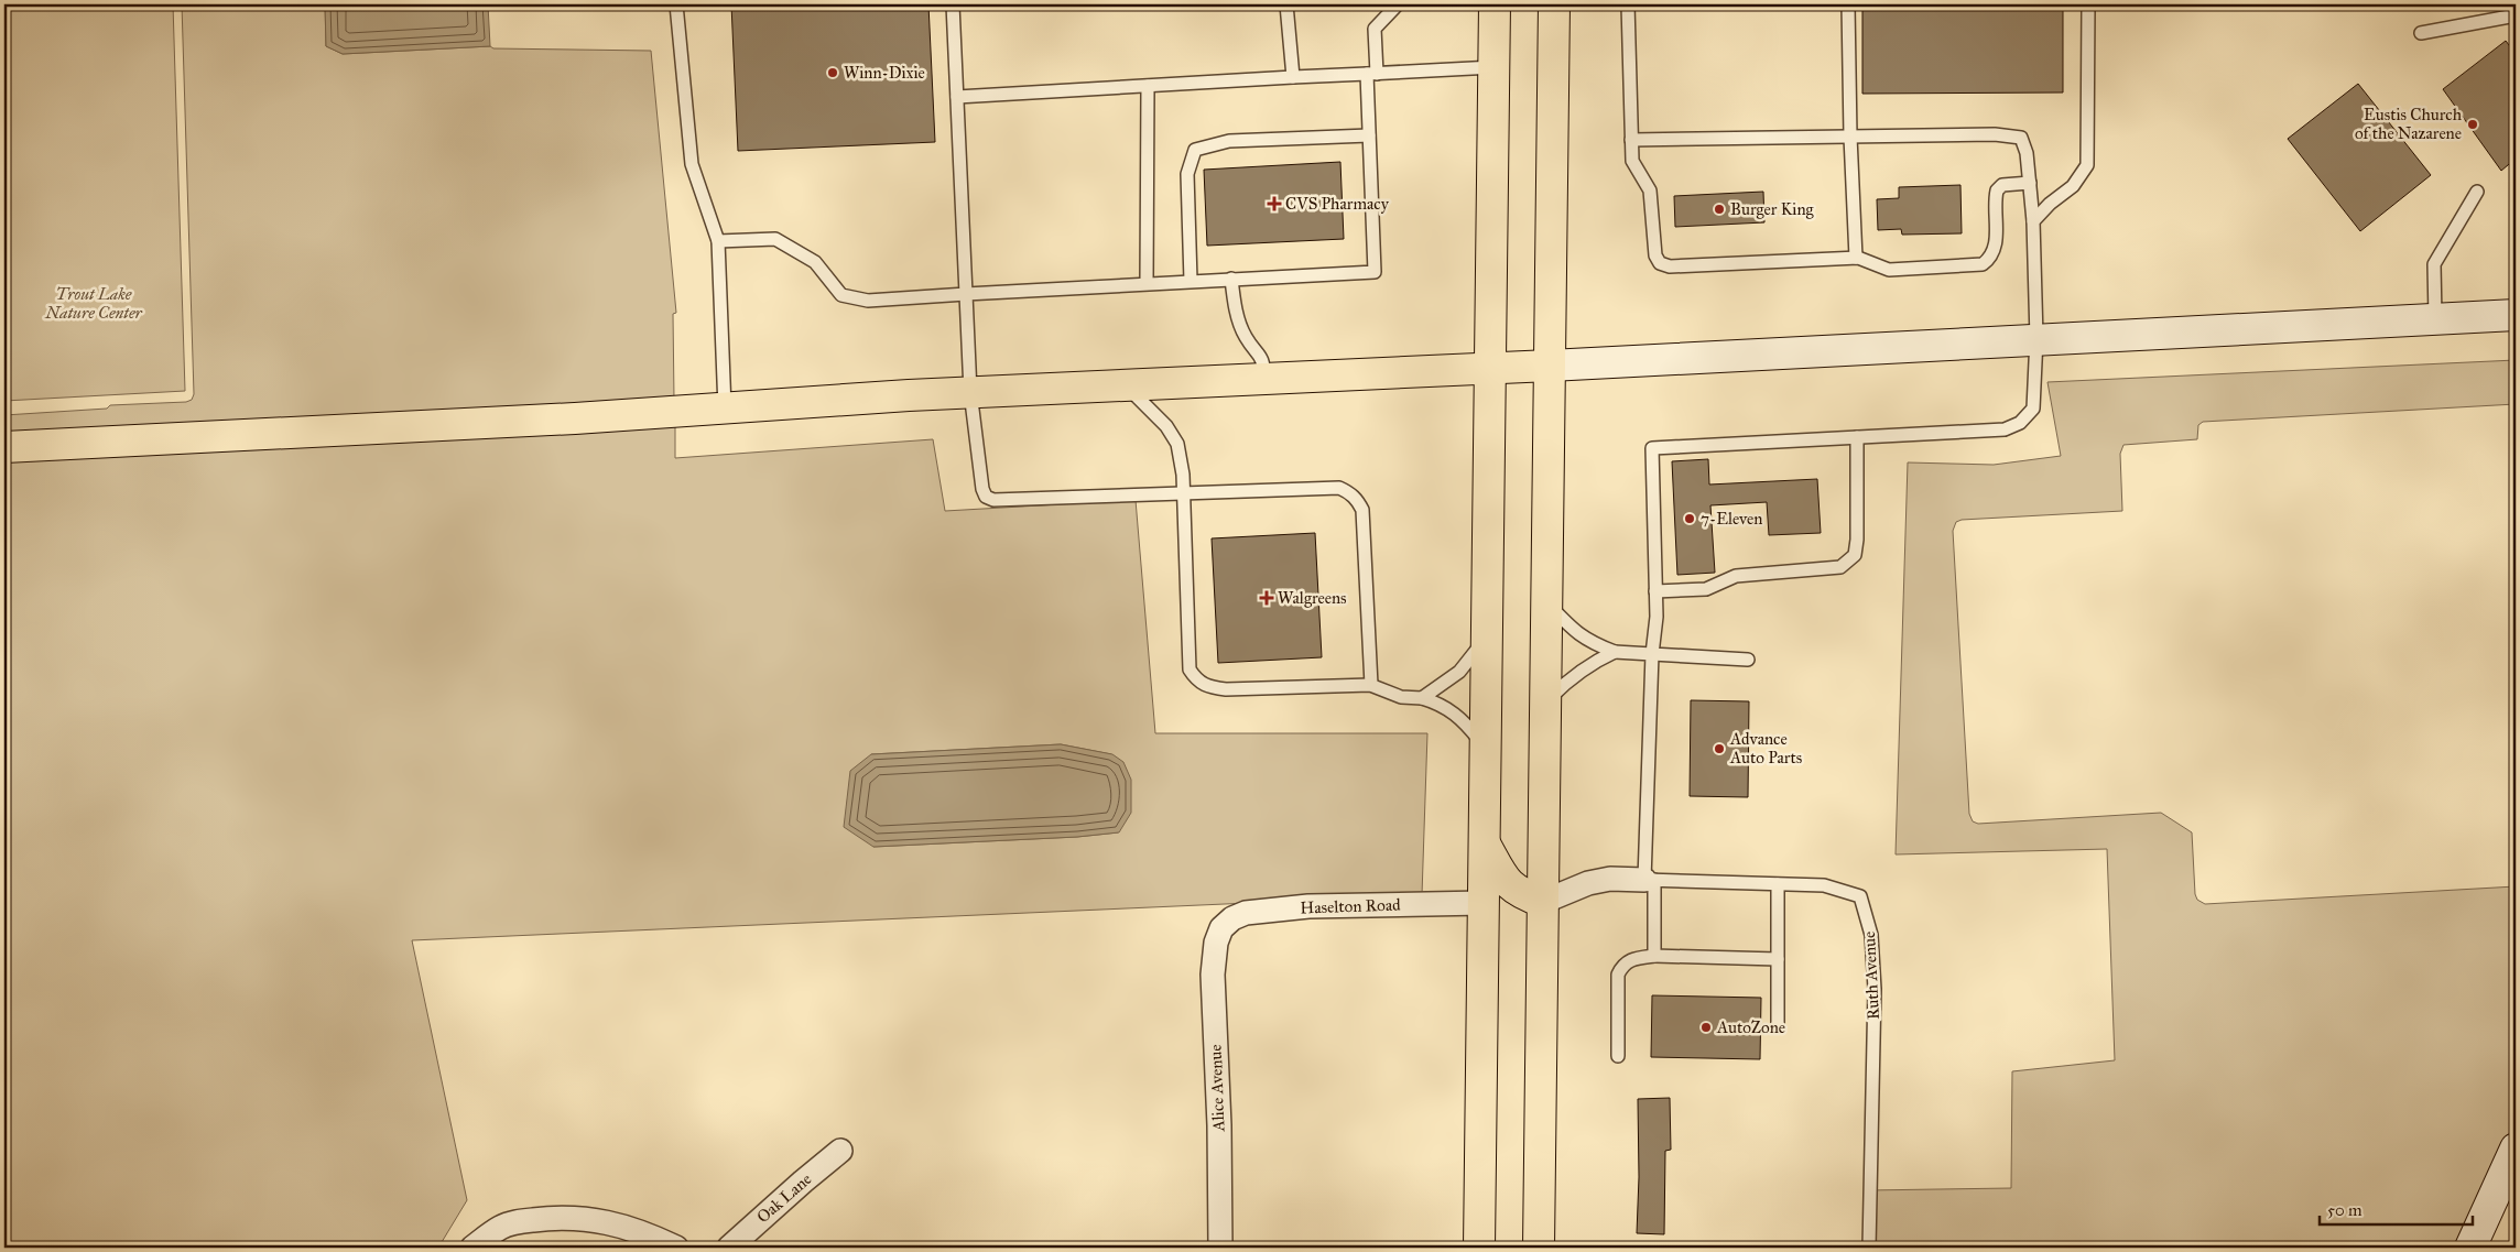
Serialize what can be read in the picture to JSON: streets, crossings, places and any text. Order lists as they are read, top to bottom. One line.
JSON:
{"streets":{"street":["Haselton Road","Ruth Avenue","Alice Avenue","Oak Lane"]},"crossings":[["Haselton Road","Alice Avenue"]],"parks":["Trout Lake Nature Center"],"places":{"other":["Winn-Dixie","Eustis Church of the Nazarene","Burger King","7-Eleven","Advance Auto Parts","AutoZone"],"health":["CVS Pharmacy","Walgreens"]},"scale_bar":"50 m"}
